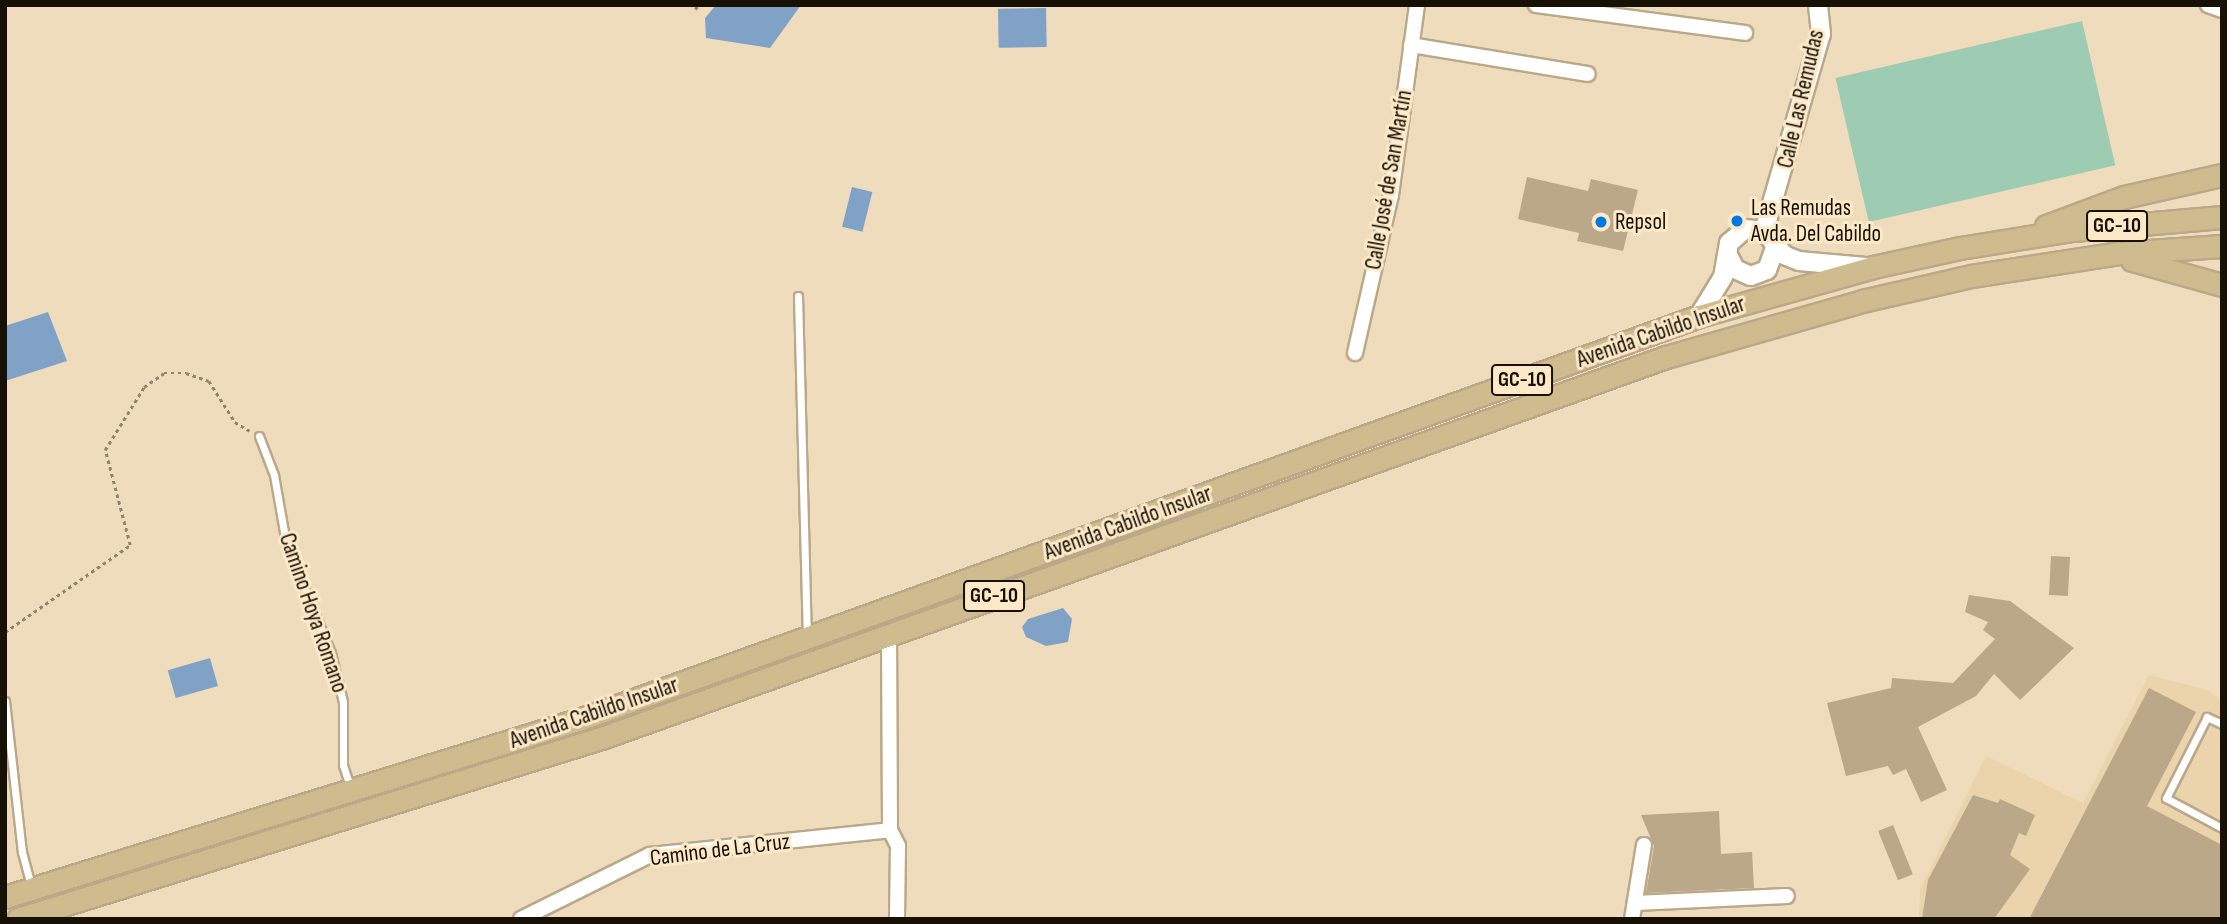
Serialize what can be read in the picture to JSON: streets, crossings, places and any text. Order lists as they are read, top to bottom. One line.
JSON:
{"streets":{"main road":["GC-10","Avenida Cabildo Insular"],"street":["Calle Las Remudas","Calle José de San Martín","Camino de La Cruz"],"lane":["Camino Hoya Romano"]},"crossings":[["Avenida Cabildo Insular","Camino Hoya Romano"]],"places":["Las Remudas Avda. Del Cabildo","Repsol"]}
